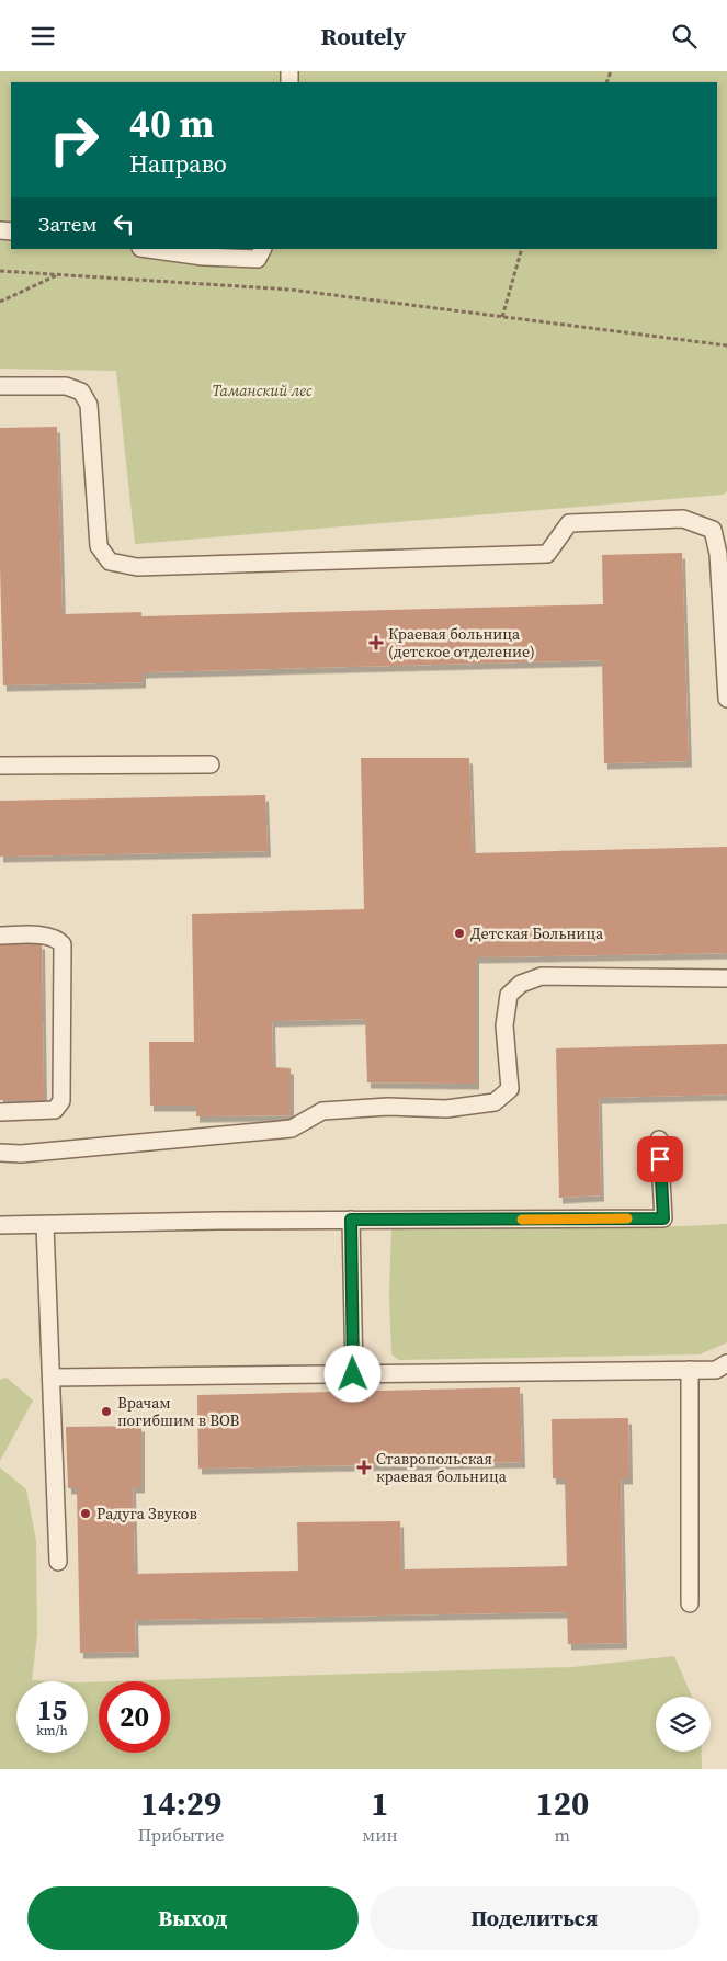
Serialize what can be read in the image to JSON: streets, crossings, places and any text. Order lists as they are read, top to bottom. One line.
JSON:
{"parks":["Таманский лес"],"places":{"health":["Краевая больница (детское отделение)","Ставропольская краевая больница"],"other":["Детская Больница","Врачам погибшим в ВОВ","Радуга Звуков"]},"page":{"header":"Routely","turn":["40 m","Направо"],"then":"Затем","speed":"15 km/h","limit":"20","eta":["14:29","Прибытие","1","мин","120","m"],"buttons":["Выход","Поделиться"]}}
